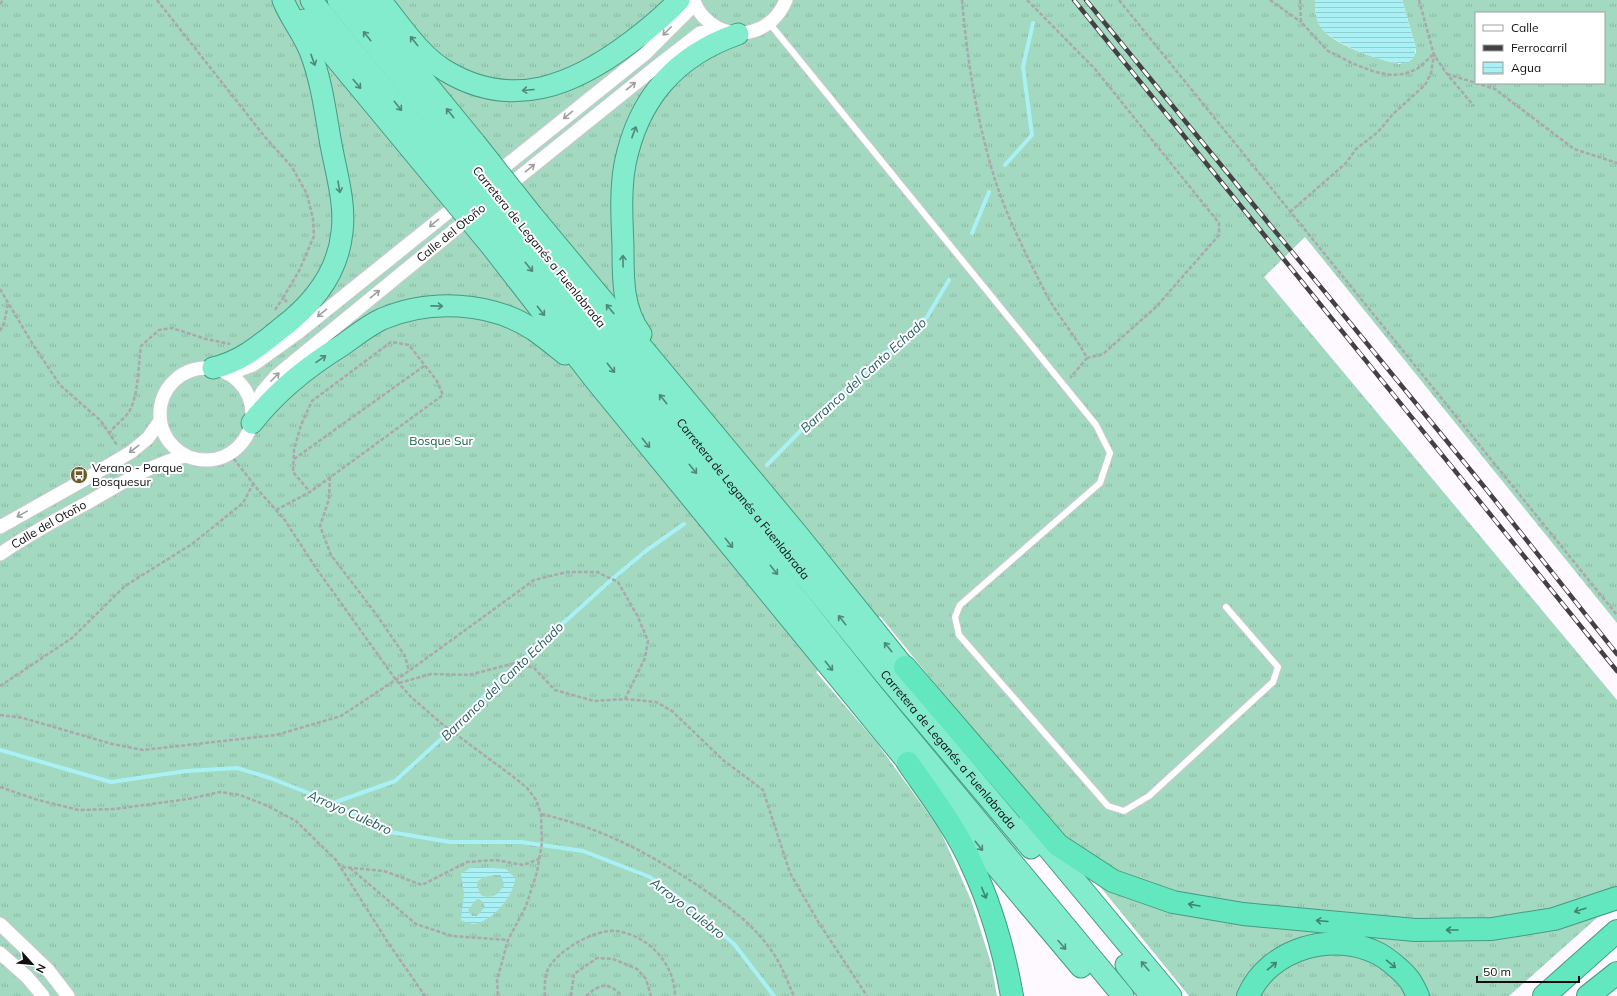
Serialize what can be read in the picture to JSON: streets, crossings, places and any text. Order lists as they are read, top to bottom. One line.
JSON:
{"streets":{"highway":["Carretera de Leganés a Fuenlabrada"],"street":["Calle del Otoño"]},"water":["Barranco del Canto Echado","Arroyo Culebro"],"parks":["Bosque Sur"],"places":{"bus stop":["Verano - Parque Bosquesur"]},"legend":["Calle","Ferrocarril","Agua"],"scale_bar":"50 m","north":"bottom right"}
